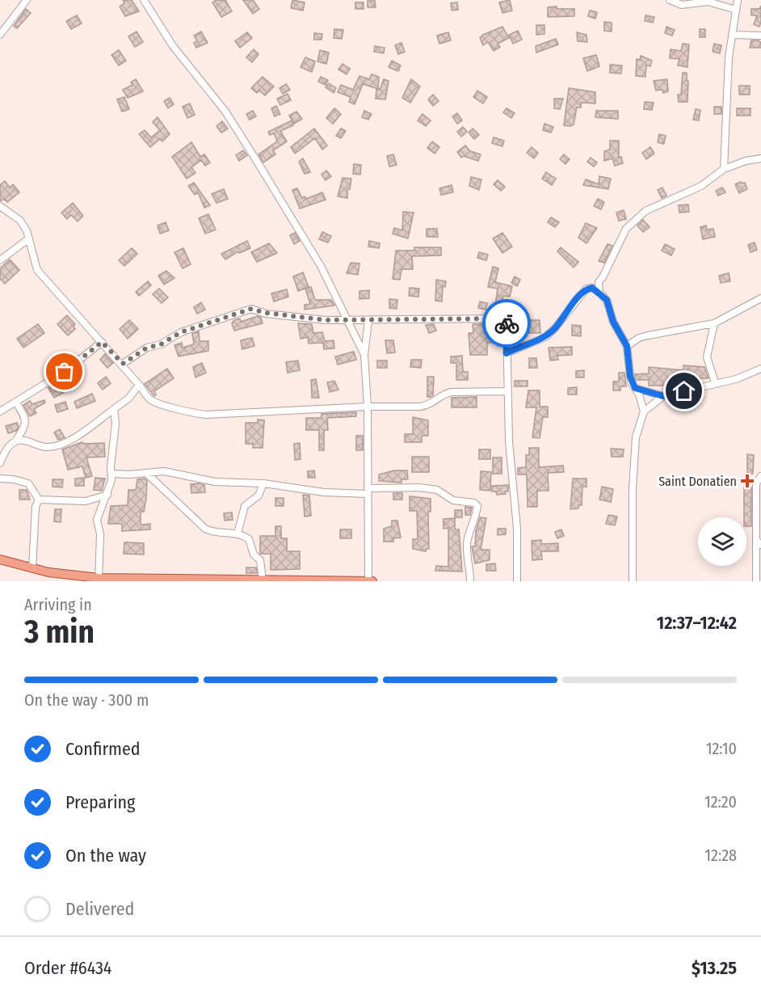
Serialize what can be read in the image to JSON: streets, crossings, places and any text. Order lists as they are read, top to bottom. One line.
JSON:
{"places":{"health":["Saint Donatien"]},"page":{"heading":["3 min","Arriving in","12:37–12:42"],"panel":["Order #6434","$13.25"],"bar":"On the way · 300 m","list":[["Confirmed","12:10"],["Preparing","12:20"],["On the way","12:28"],"Delivered"]}}
